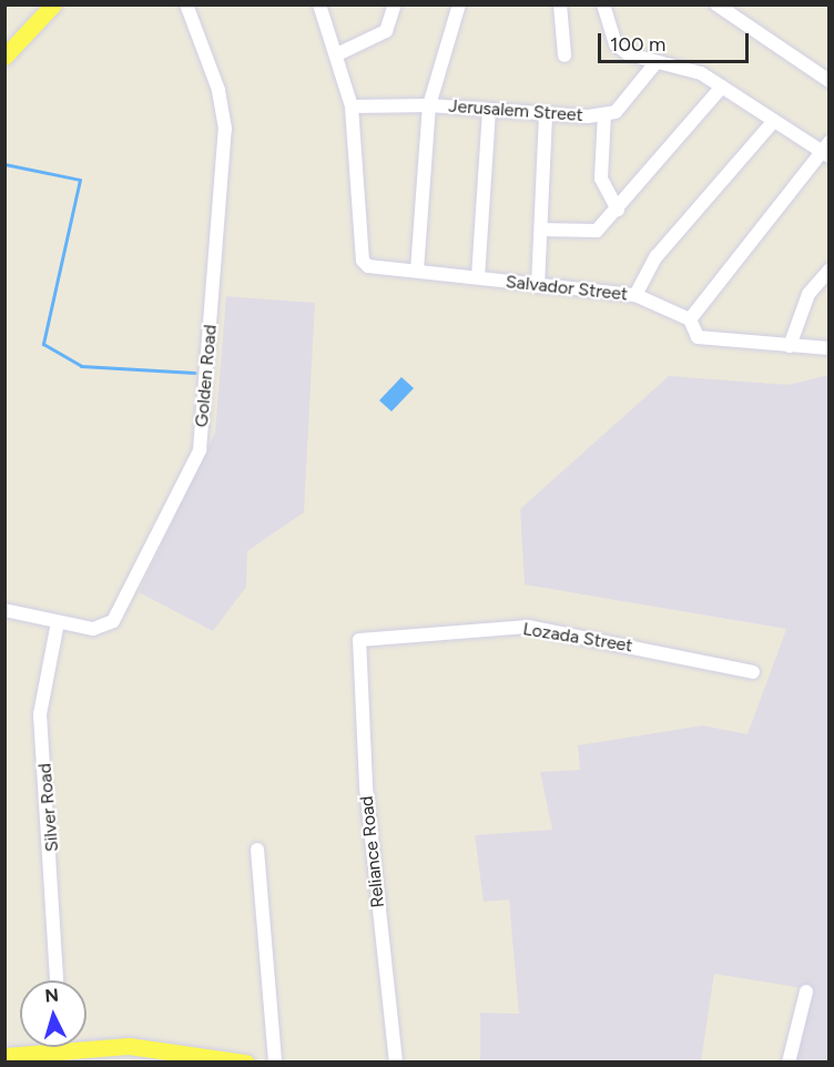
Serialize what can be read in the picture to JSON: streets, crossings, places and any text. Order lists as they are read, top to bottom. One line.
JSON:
{"streets":{"street":["Jerusalem Street","Salvador Street","Golden Road","Lozada Street","Silver Road","Reliance Road"]},"crossings":[["Jerusalem Street","Salvador Street"],["Golden Road","Silver Road"],["Lozada Street","Reliance Road"]],"scale_bar":"100 m","north":"top"}
